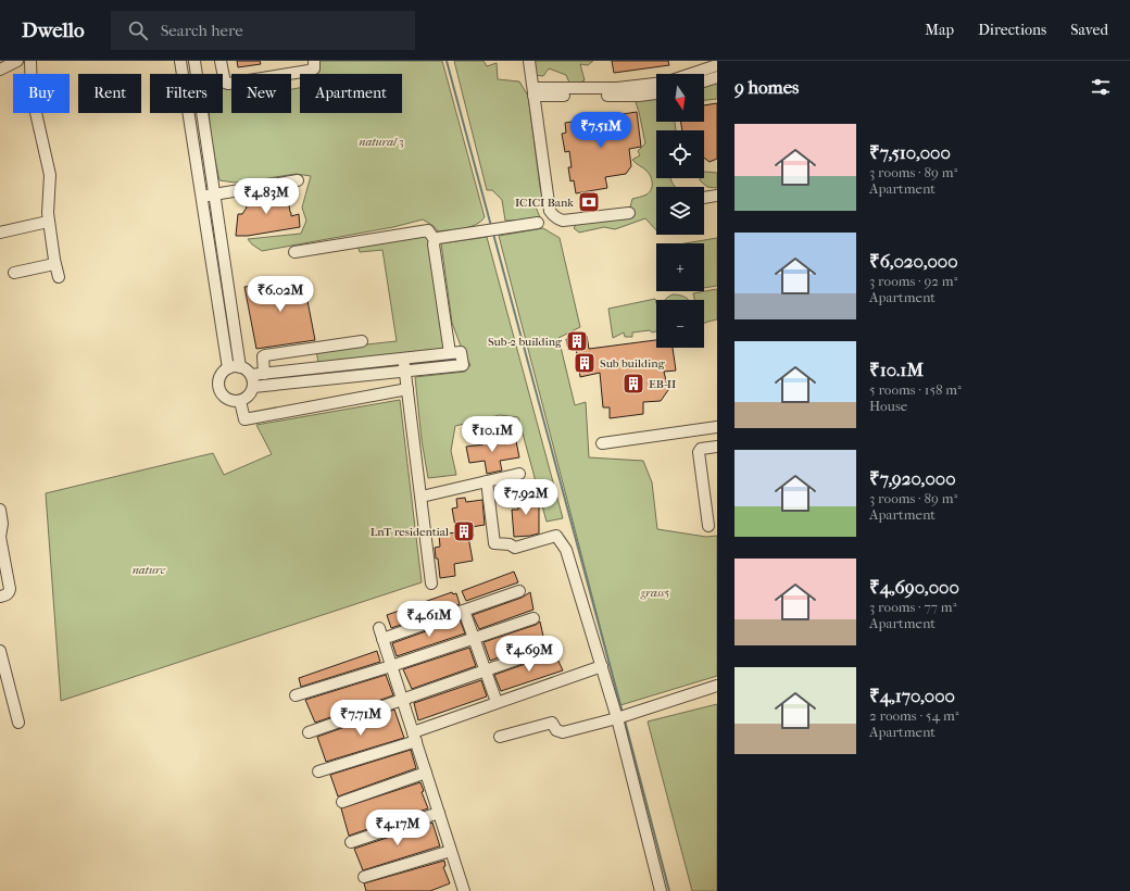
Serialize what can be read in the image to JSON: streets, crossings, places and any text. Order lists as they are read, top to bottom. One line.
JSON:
{"parks":["natural 3","nature","grass5"],"places":{"bank":["ICICI Bank"],"building":["Sub-2 building","Sub building","EB-II","LnT residential"]},"north":"bottom","page":{"header":"Dwello","search":"Search here","nav":["Map","Directions","Saved"],"heading":"9 homes","map_buttons":["+","−"],"chip":["Buy","Rent","Filters","New","Apartment"],"price":["₹7.51M","₹4.83M","₹6.02M","₹10.1M","₹7.92M","₹4.61M","₹4.69M","₹7.71M","₹4.17M"],"list":[{"name":"₹7,510,000","note":"3 rooms · 89 m² · Apartment"},{"name":"₹6,020,000","note":"3 rooms · 92 m² · Apartment"},{"name":"₹10.1M","note":"5 rooms · 158 m² · House"},{"name":"₹7,920,000","note":"3 rooms · 89 m² · Apartment"},{"name":"₹4,690,000","note":"3 rooms · 77 m² · Apartment"},{"name":"₹4,170,000","note":"2 rooms · 54 m² · Apartment"}]}}
